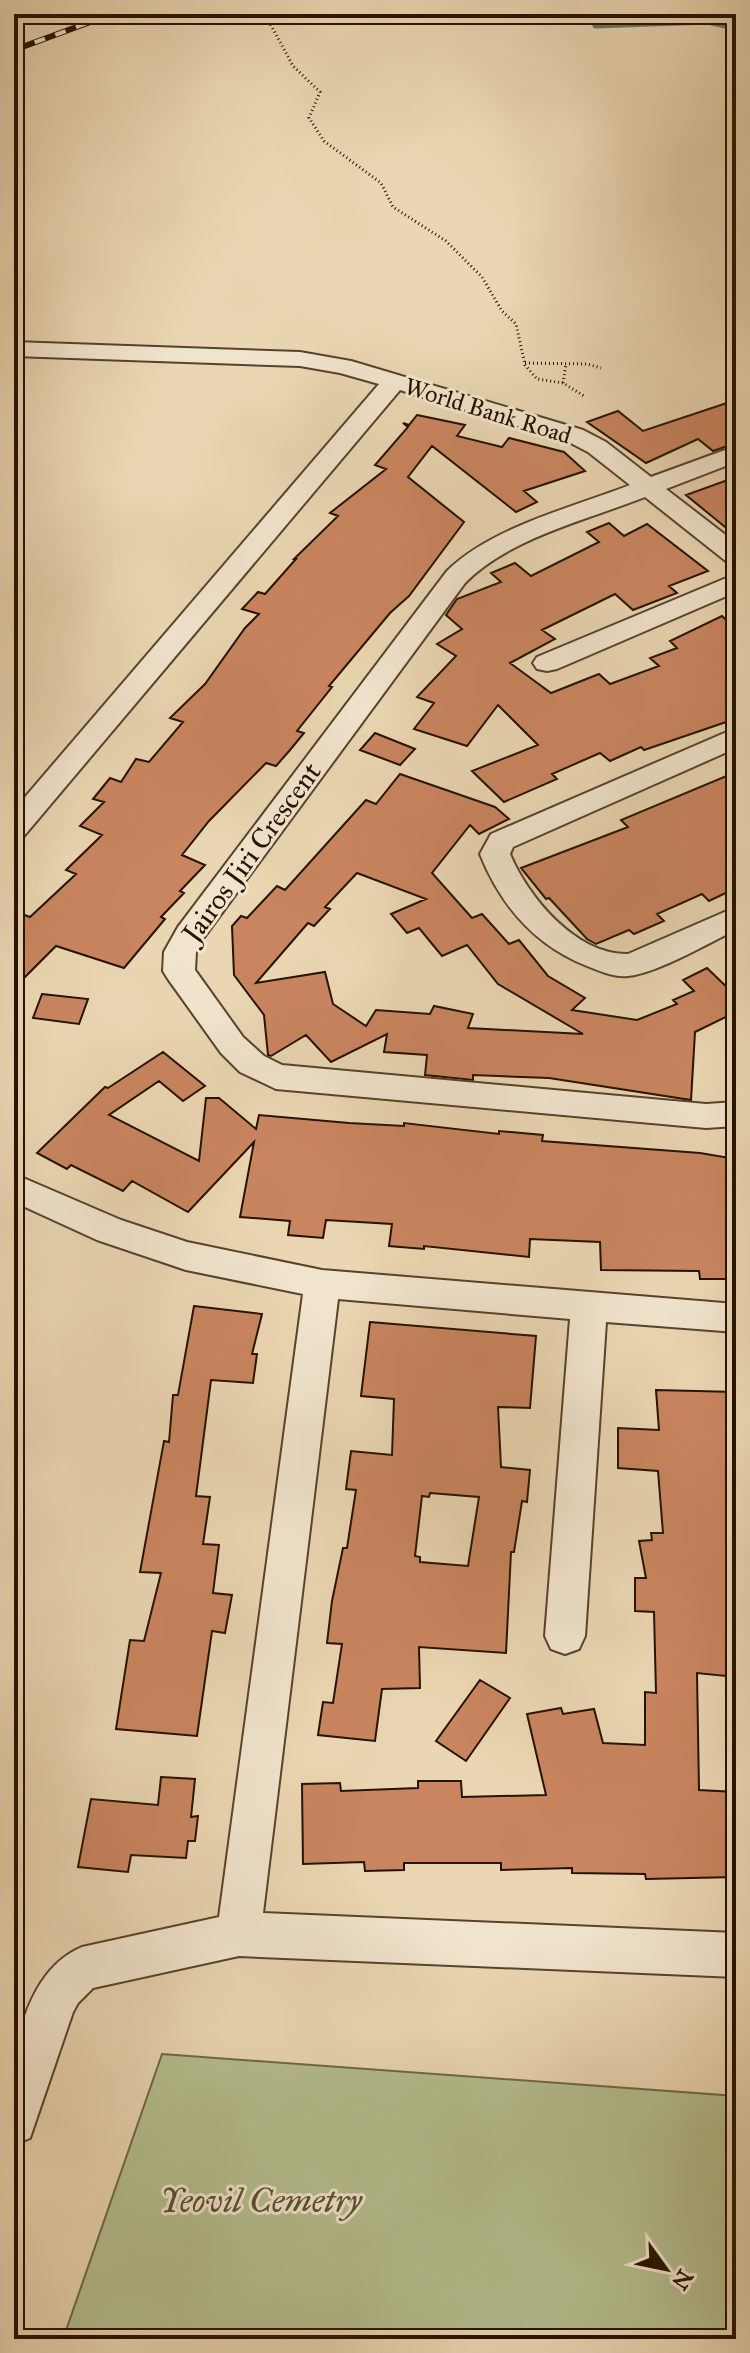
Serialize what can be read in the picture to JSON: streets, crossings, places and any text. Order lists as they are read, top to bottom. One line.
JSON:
{"streets":{"street":["World Bank Road","Jairos Jiri Crescent"]},"crossings":[["World Bank Road","Jairos Jiri Crescent"]],"parks":["Yeovil Cemetry"],"north":"bottom right"}
